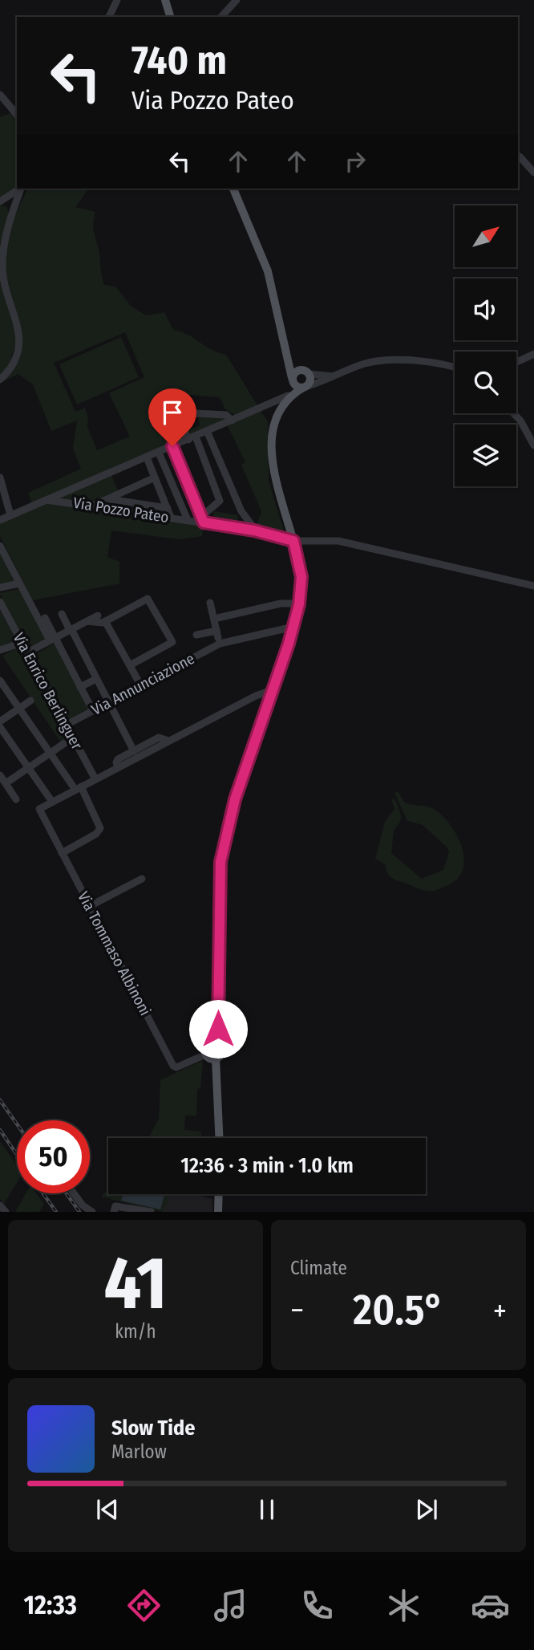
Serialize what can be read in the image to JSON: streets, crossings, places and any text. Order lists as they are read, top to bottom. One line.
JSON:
{"streets":{"street":["Via Pozzo Pateo","Via Annunciazione","Via Enrico Berlinguer","Via Tommaso Albinoni"]},"crossings":[["Via Annunciazione","Via Enrico Berlinguer"]],"north":"top right","page":{"turn":["740 m","Via Pozzo Pateo"],"limit":"50","trip":"12:36 · 3 min · 1.0 km","tile":[["41","km/h"],"Climate"],"heat":["−","20.5°","+"],"song":["Slow Tide","Marlow"],"tabs":"12:33"}}
